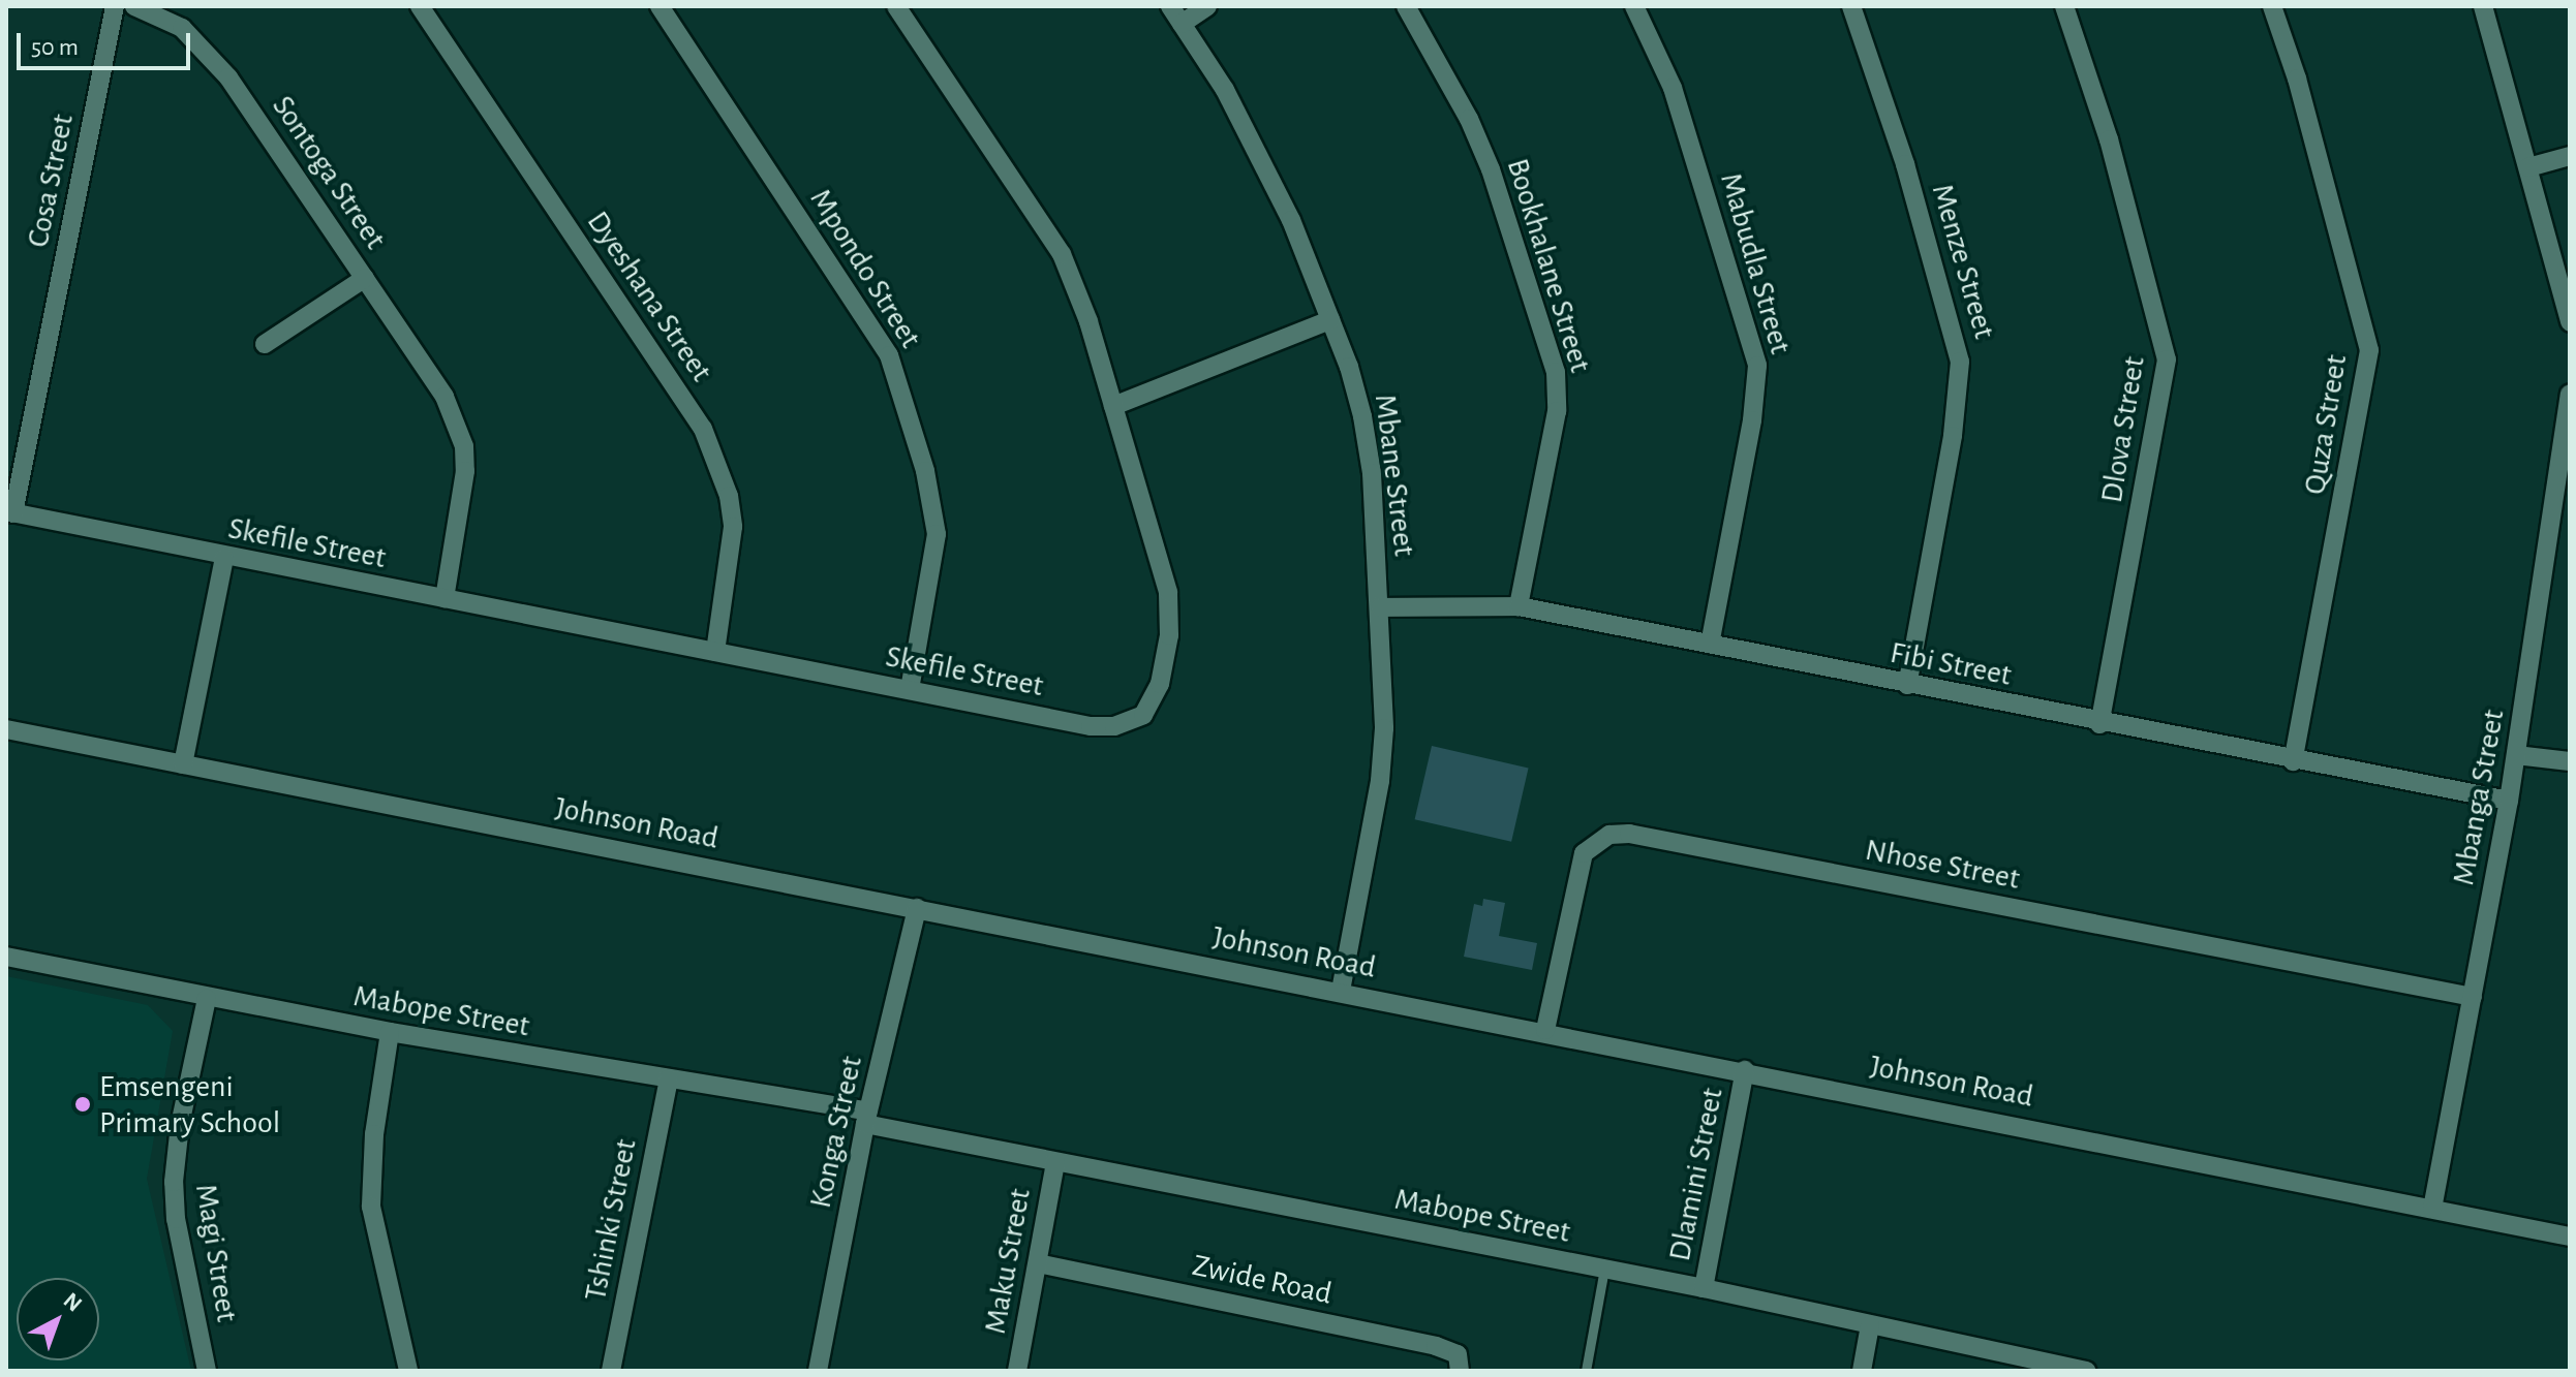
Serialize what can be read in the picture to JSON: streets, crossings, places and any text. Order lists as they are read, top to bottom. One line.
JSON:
{"streets":{"street":["Sontoga Street","Cosa Street","Menze Street","Mabudla Street","Bookhalane Street","Mpondo Street","Dyeshana Street","Quza Street","Dlova Street","Mbane Street","Skefile Street","Fibi Street","Mbanga Street","Johnson Road","Nhose Street","Mabope Street","Konga Street","Dlamini Street","Tshinki Street","Magi Street","Maku Street","Zwide Road"]},"crossings":[["Sontoga Street","Skefile Street"],["Cosa Street","Skefile Street"],["Menze Street","Fibi Street"],["Mabudla Street","Fibi Street"],["Bookhalane Street","Fibi Street"],["Mpondo Street","Skefile Street"],["Dyeshana Street","Skefile Street"],["Quza Street","Fibi Street"],["Dlova Street","Fibi Street"],["Mbane Street","Fibi Street"],["Mbane Street","Johnson Road"],["Fibi Street","Mbanga Street"],["Mbanga Street","Johnson Road"],["Mbanga Street","Nhose Street"],["Johnson Road","Nhose Street"],["Johnson Road","Konga Street"],["Johnson Road","Dlamini Street"],["Mabope Street","Konga Street"],["Mabope Street","Dlamini Street"],["Mabope Street","Tshinki Street"],["Mabope Street","Magi Street"],["Mabope Street","Maku Street"],["Maku Street","Zwide Road"]],"places":["Emsengeni Primary School"],"scale_bar":"50 m","north":"top right"}
